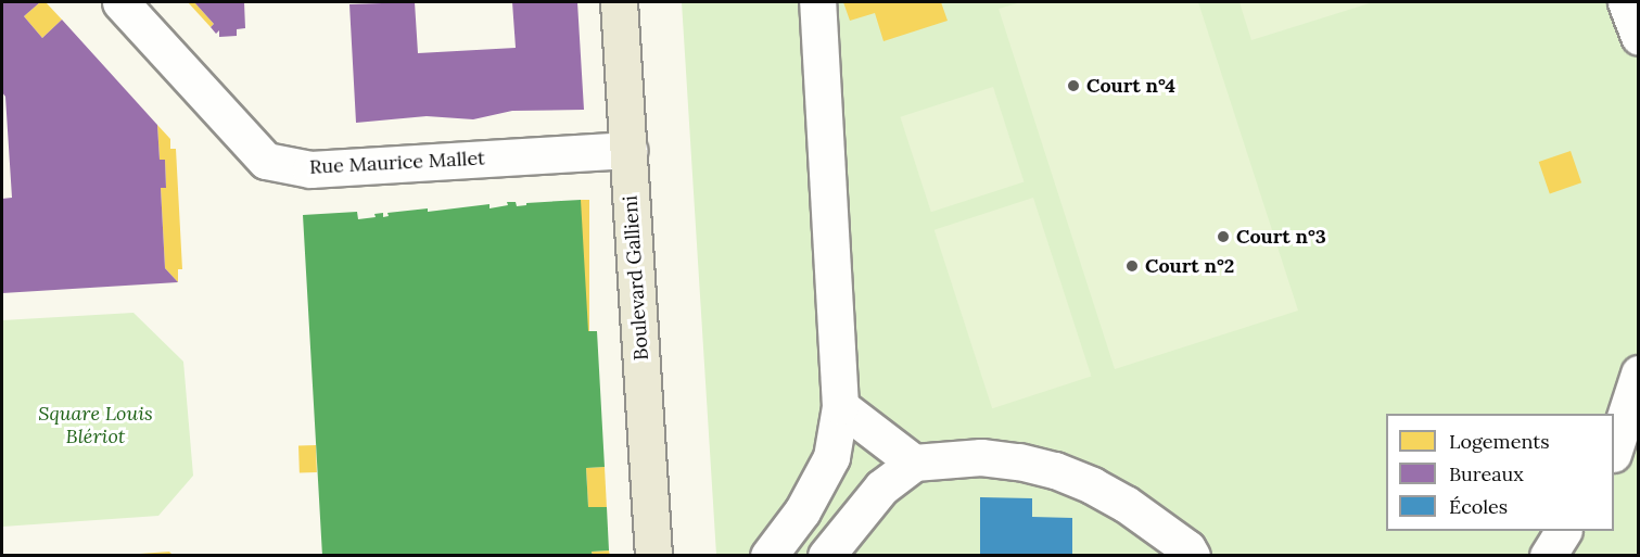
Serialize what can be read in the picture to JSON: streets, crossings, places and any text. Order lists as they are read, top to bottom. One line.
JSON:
{"streets":{"main road":["Boulevard Gallieni"],"street":["Rue Maurice Mallet"]},"crossings":[["Rue Maurice Mallet","Boulevard Gallieni"]],"parks":["Square Louis Blériot"],"places":["Court n°4","Court n°3","Court n°2"],"legend":["Logements","Bureaux","Écoles"]}
